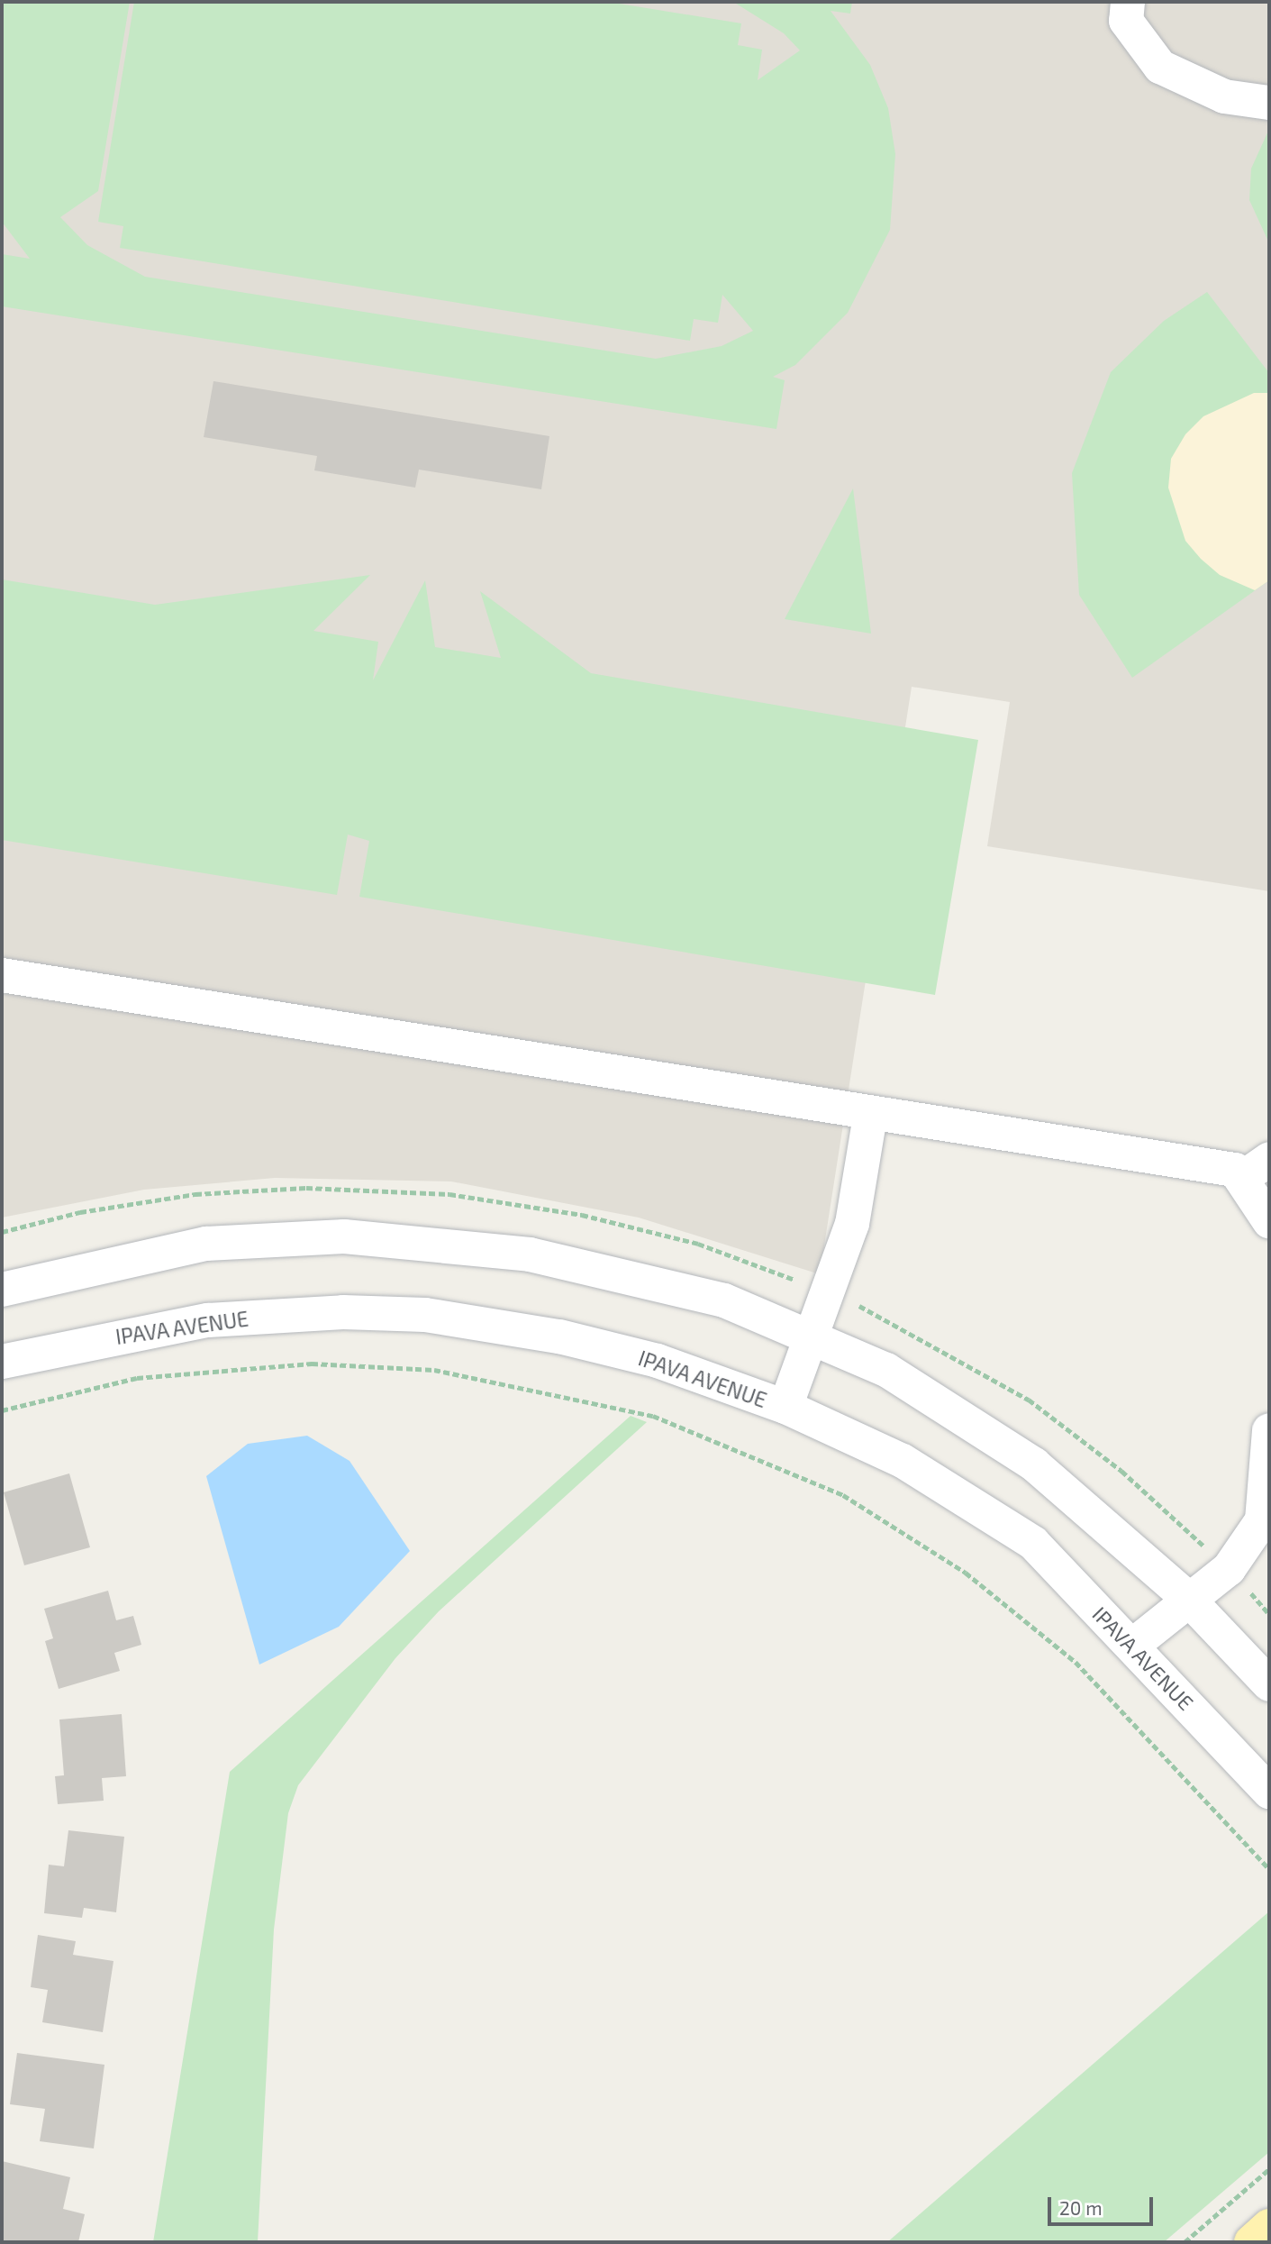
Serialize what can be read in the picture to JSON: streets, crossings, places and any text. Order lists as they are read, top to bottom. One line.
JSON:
{"streets":{"street":["IPAVA AVENUE"]},"scale_bar":"20 m"}
